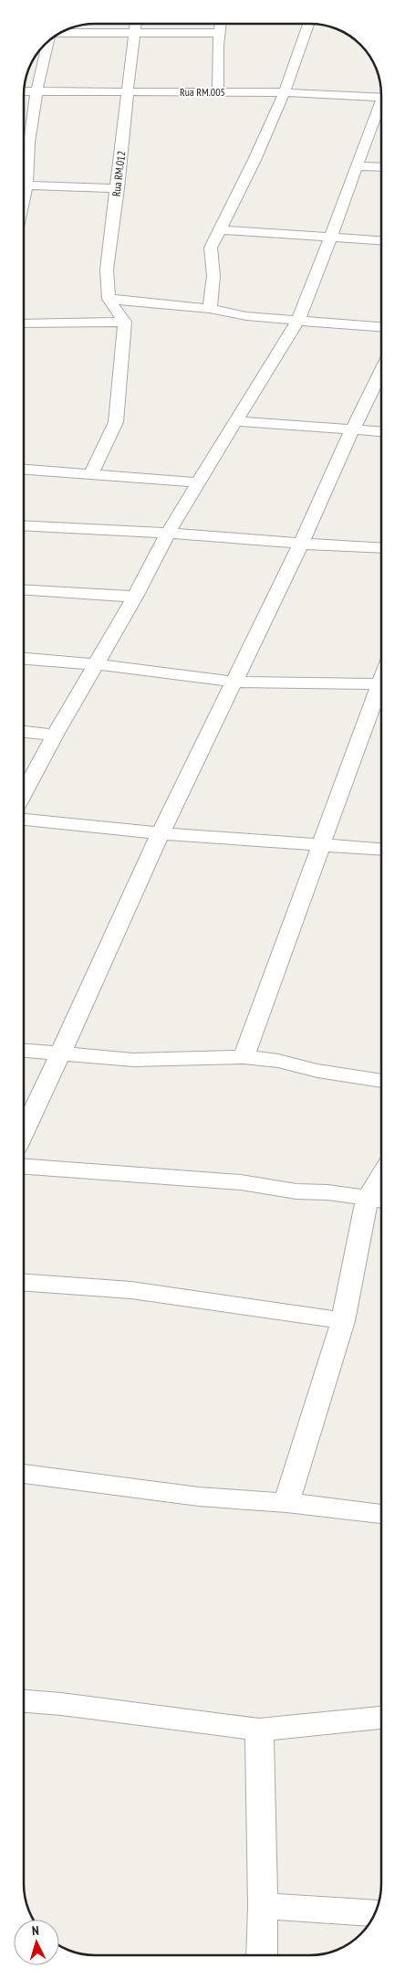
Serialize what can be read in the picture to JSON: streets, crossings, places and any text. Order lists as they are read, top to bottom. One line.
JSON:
{"streets":{"street":["Rua RM.005","Rua RM.012"]},"crossings":[["Rua RM.005","Rua RM.012"]],"north":"top"}
